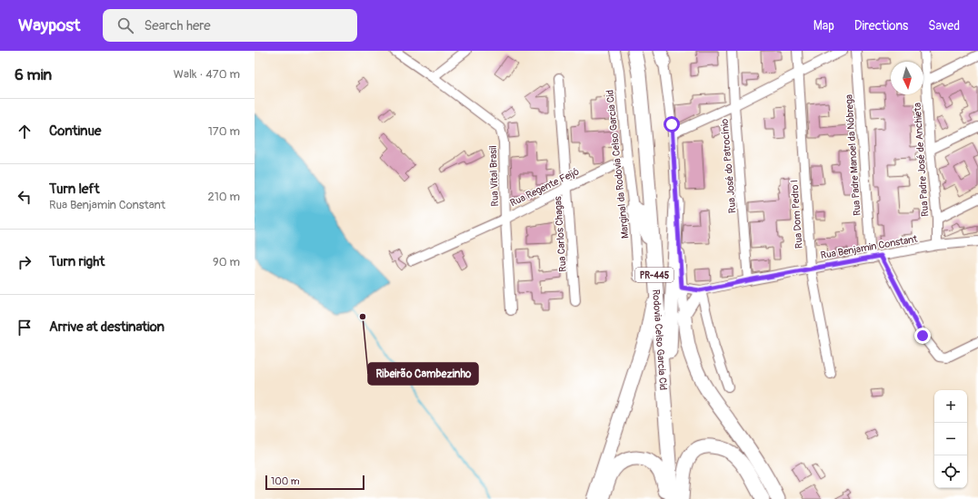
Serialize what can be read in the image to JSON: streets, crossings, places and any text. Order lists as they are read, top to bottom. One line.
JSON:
{"streets":{"highway":["PR-445","Rodovia Celso Garcia Cid"],"street":["Rua Padre Manoel da Nóbrega","Rua Padre José de Anchieta","Marginal da Rodovia Celso Garcia Cid","Rua José do Patrocínio","Rua Vital Brasil","Rua Regente Feijó","Rua Dom Pedro I","Rua Carlos Chagas","Rua Benjamin Constant"]},"crossings":[["Rua Padre Manoel da Nóbrega","Rua Benjamin Constant"],["Rua Padre José de Anchieta","Rua Benjamin Constant"],["Marginal da Rodovia Celso Garcia Cid","Rua Regente Feijó"],["Rua José do Patrocínio","Rua Benjamin Constant"],["Rua Vital Brasil","Rua Regente Feijó"],["Rua Regente Feijó","Rua Carlos Chagas"],["Rua Dom Pedro I","Rua Benjamin Constant"]],"places":["Ribeirão Cambezinho"],"scale_bar":"100 m","north":"bottom","page":{"header":"Waypost","search":"Search here","nav":["Map","Directions","Saved"],"heading":["6 min","Walk · 470 m"],"list":[["Continue","170 m"],["Turn left","Rua Benjamin Constant","210 m"],["Turn right","90 m"],"Arrive at destination"],"map_buttons":["+","−"],"scale":"100 m"}}
